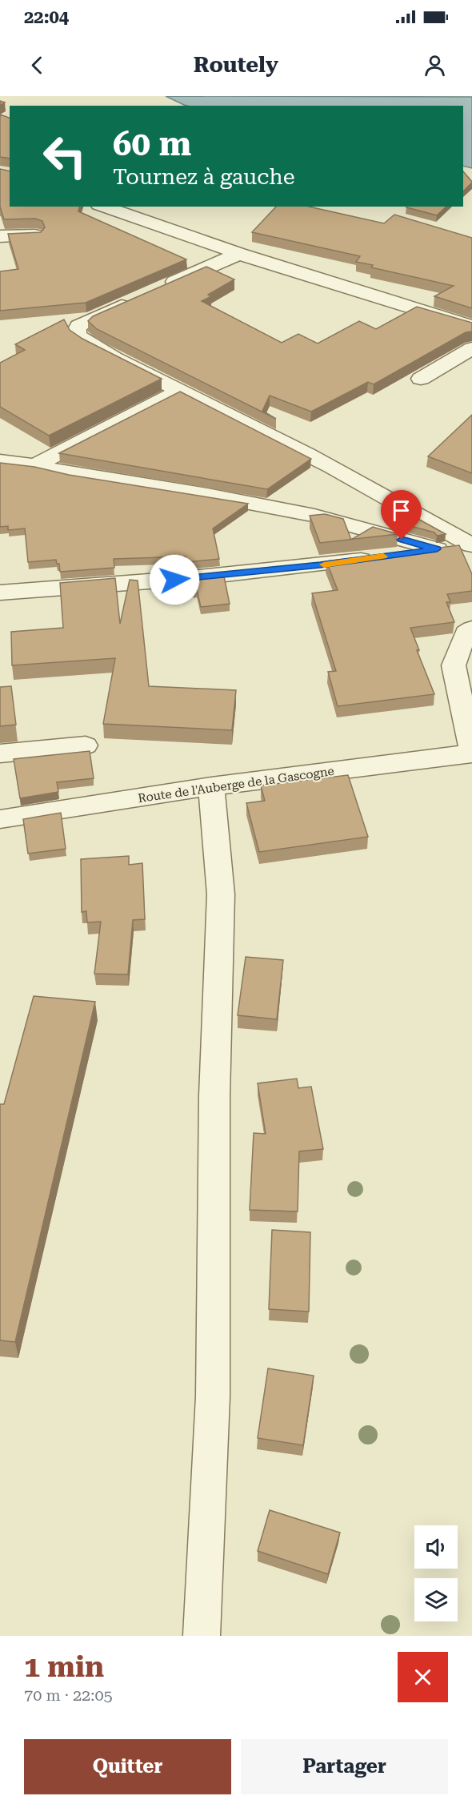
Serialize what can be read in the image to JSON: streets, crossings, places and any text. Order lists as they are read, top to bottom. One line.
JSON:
{"streets":{"street":["Route de l'Auberge de la Gascogne"]},"page":{"status":"22:04","header":"Routely","turn":["60 m","Tournez à gauche"],"heading":["1 min","70 m · 22:05"],"buttons":["Quitter","Partager"]}}
